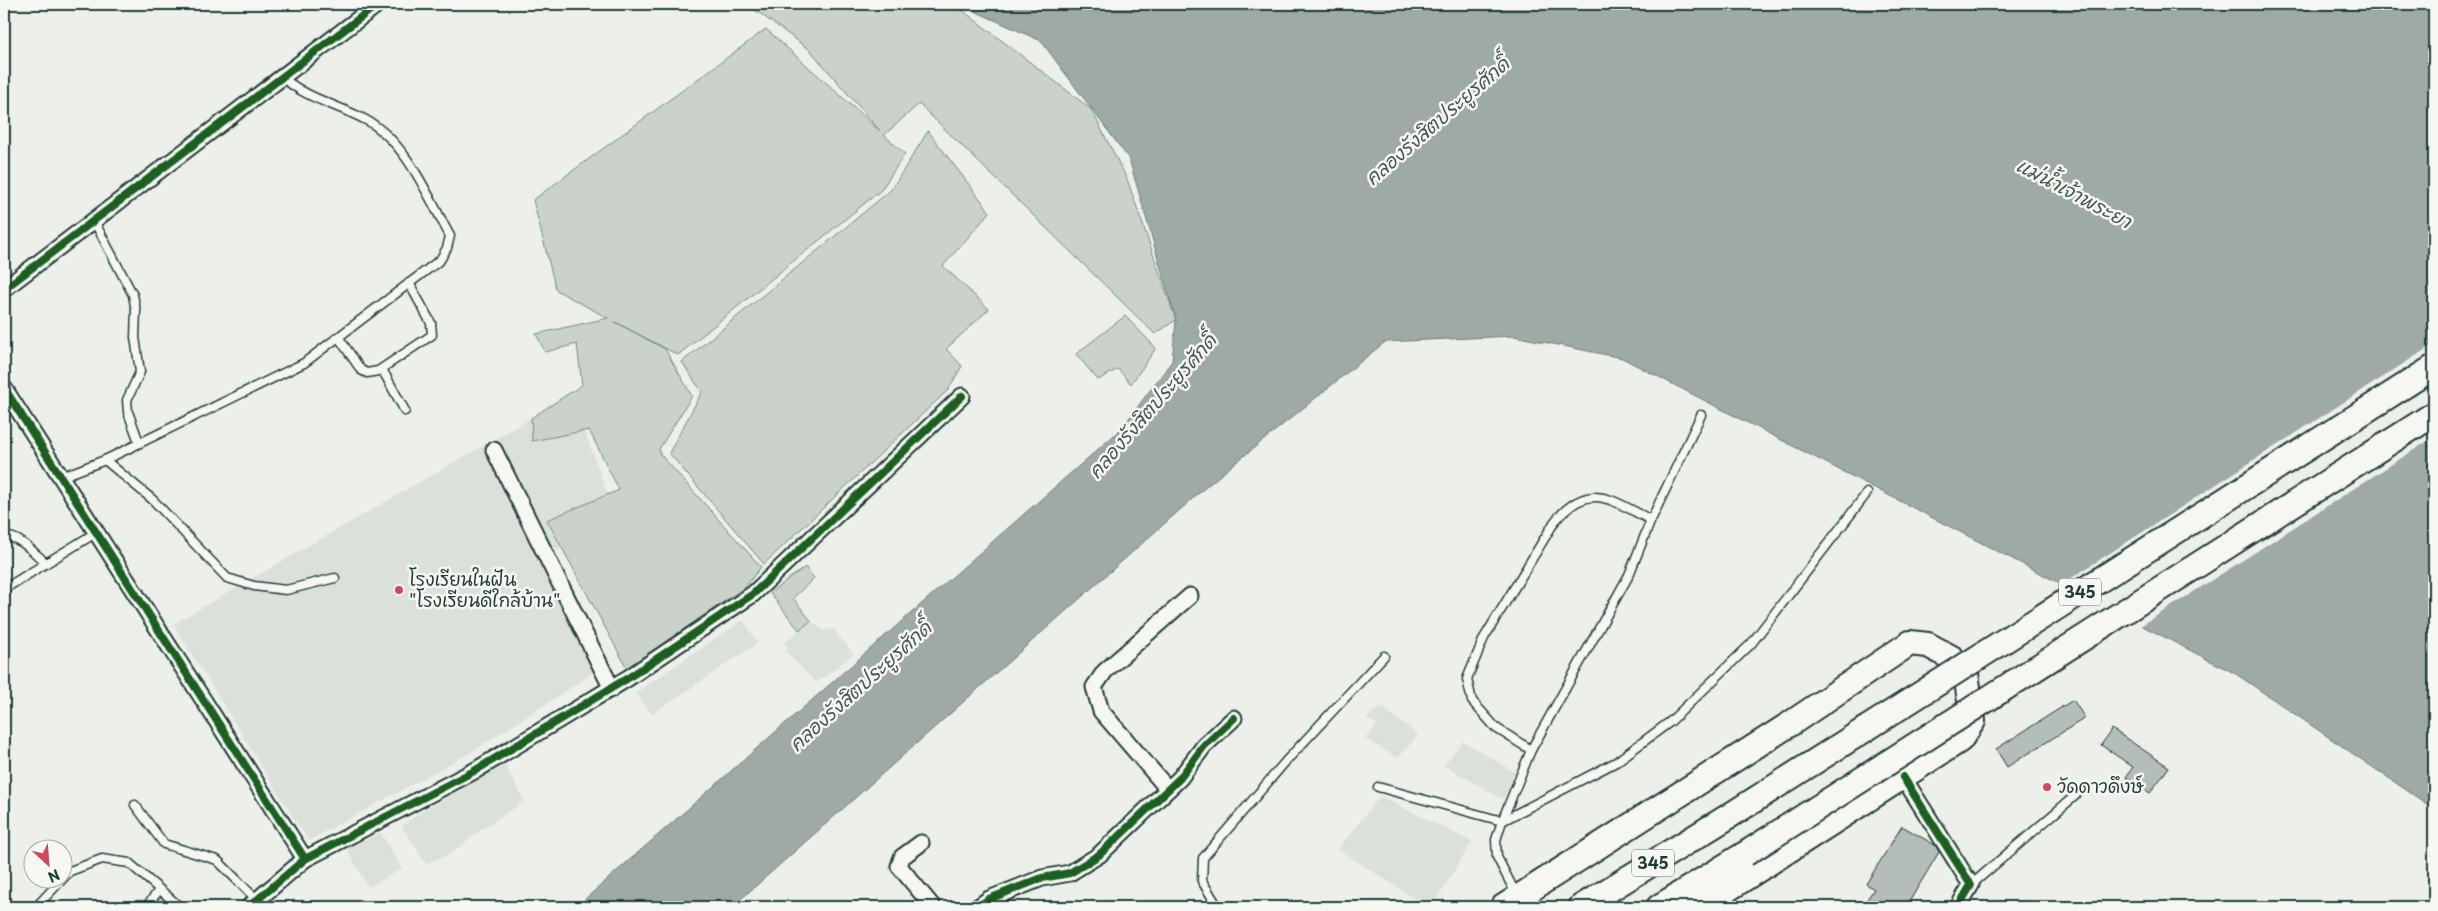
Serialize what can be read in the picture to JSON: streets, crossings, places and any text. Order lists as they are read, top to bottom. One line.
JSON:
{"streets":{"main road":["345"]},"water":["คลองรังสิตประยูรศักดิ์","แม่น้ำเจ้าพระยา"],"places":["โรงเรียนในฝัน \"โรงเรียนดีใกล้บ้าน\"","วัดดาวดึงษ์"],"north":"bottom right"}
